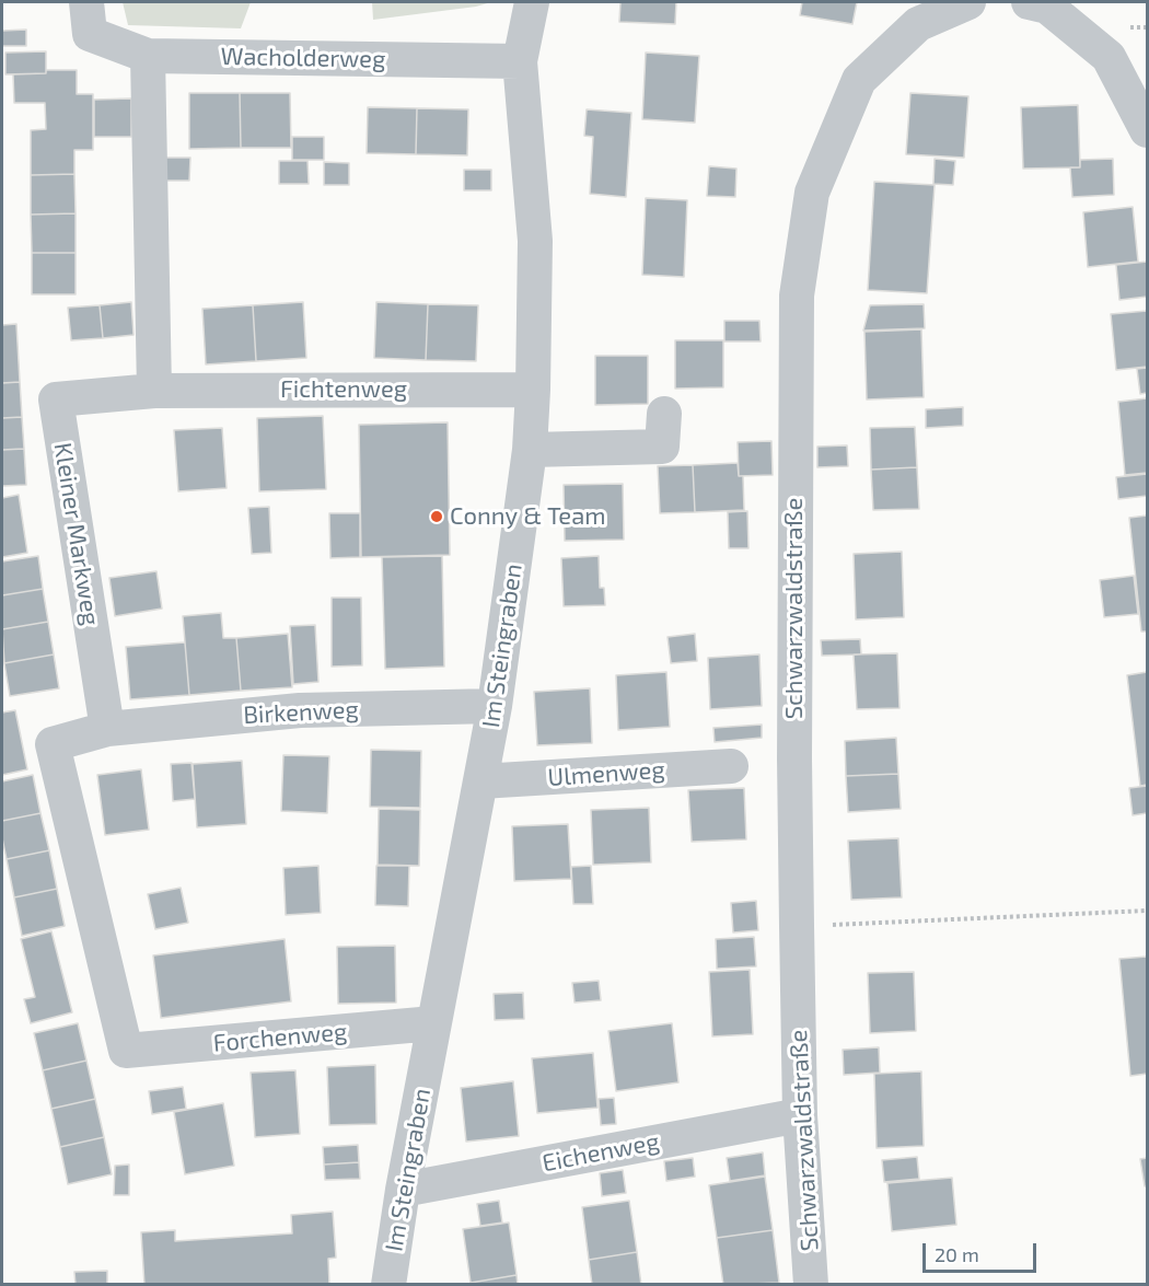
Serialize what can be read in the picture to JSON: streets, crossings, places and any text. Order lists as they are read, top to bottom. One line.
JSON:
{"streets":{"street":["Wacholderweg","Fichtenweg","Kleiner Markweg","Schwarzwaldstraße","Im Steingraben","Birkenweg","Ulmenweg","Forchenweg","Eichenweg"]},"crossings":[["Wacholderweg","Im Steingraben"],["Fichtenweg","Kleiner Markweg"],["Fichtenweg","Im Steingraben"],["Kleiner Markweg","Birkenweg"],["Kleiner Markweg","Forchenweg"],["Schwarzwaldstraße","Eichenweg"],["Im Steingraben","Birkenweg"],["Im Steingraben","Ulmenweg"],["Im Steingraben","Forchenweg"],["Im Steingraben","Eichenweg"],["Birkenweg","Forchenweg"]],"places":["Conny & Team"],"scale_bar":"20 m"}
